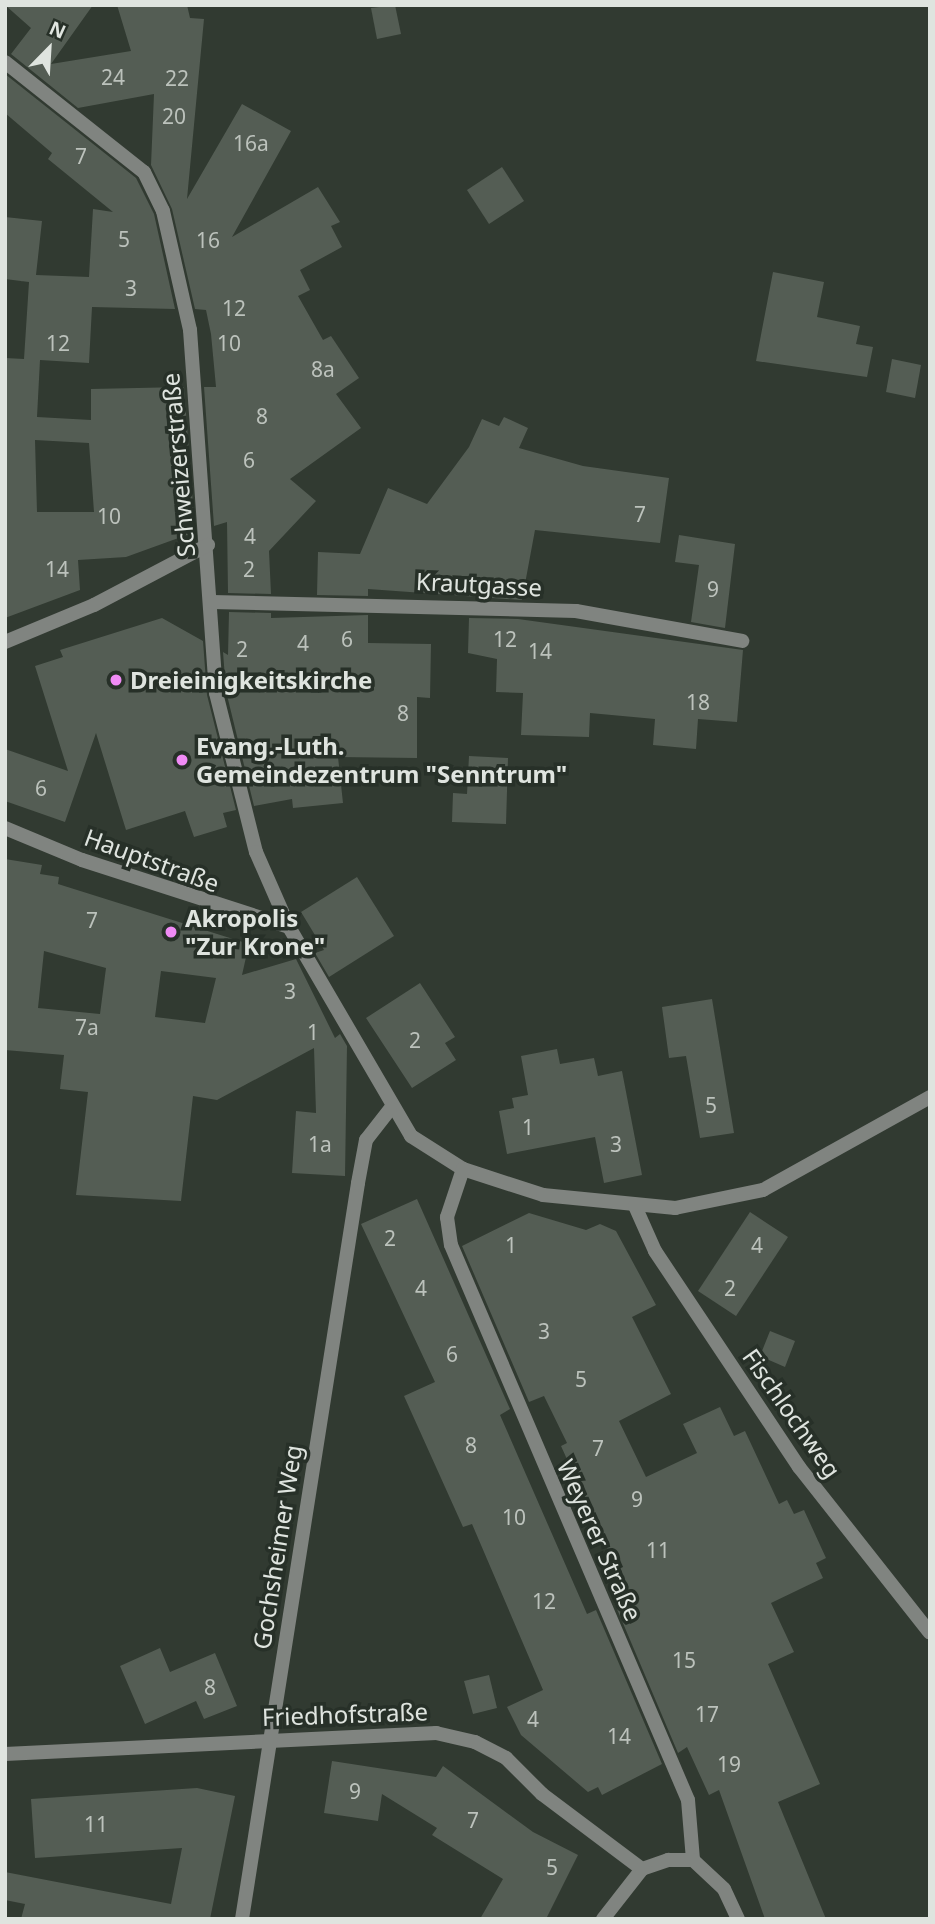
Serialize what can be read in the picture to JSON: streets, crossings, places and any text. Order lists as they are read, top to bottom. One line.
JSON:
{"streets":{"street":["Schweizerstraße","Krautgasse","Hauptstraße","Fischlochweg","Weyerer Straße","Gochsheimer Weg","Friedhofstraße"]},"crossings":[["Schweizerstraße","Krautgasse"],["Schweizerstraße","Hauptstraße"],["Gochsheimer Weg","Friedhofstraße"]],"places":["Dreieinigkeitskirche","Evang.-Luth. Gemeindezentrum \"Senntrum\"","Akropolis \"Zur Krone\""],"house_numbers":["24","22","20","16a","7","5","16","3","12","12","10","8a","8","6","7","10","4","14","2","9","6","12","4","2","14","18","8","6","7","3","7a","1","2","5","1","1a","3","2","1","4","4","2","3","6","5","8","7","9","10","11","12","15","8","17","4","14","19","9","7","11","5"],"north":"top right"}
